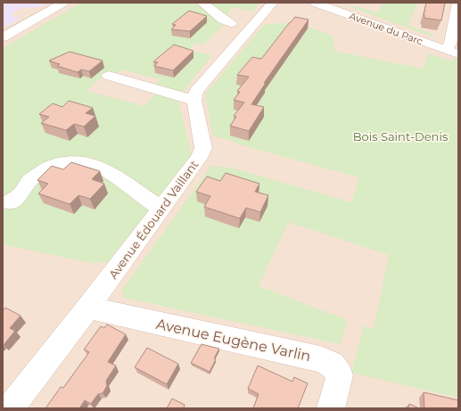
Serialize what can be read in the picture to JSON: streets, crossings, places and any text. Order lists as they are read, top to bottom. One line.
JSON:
{"streets":{"street":["Avenue du Parc","Avenue Édouard Vaillant","Avenue Eugène Varlin"]},"crossings":[["Avenue Édouard Vaillant","Avenue Eugène Varlin"]],"parks":["Bois Saint-Denis"]}
